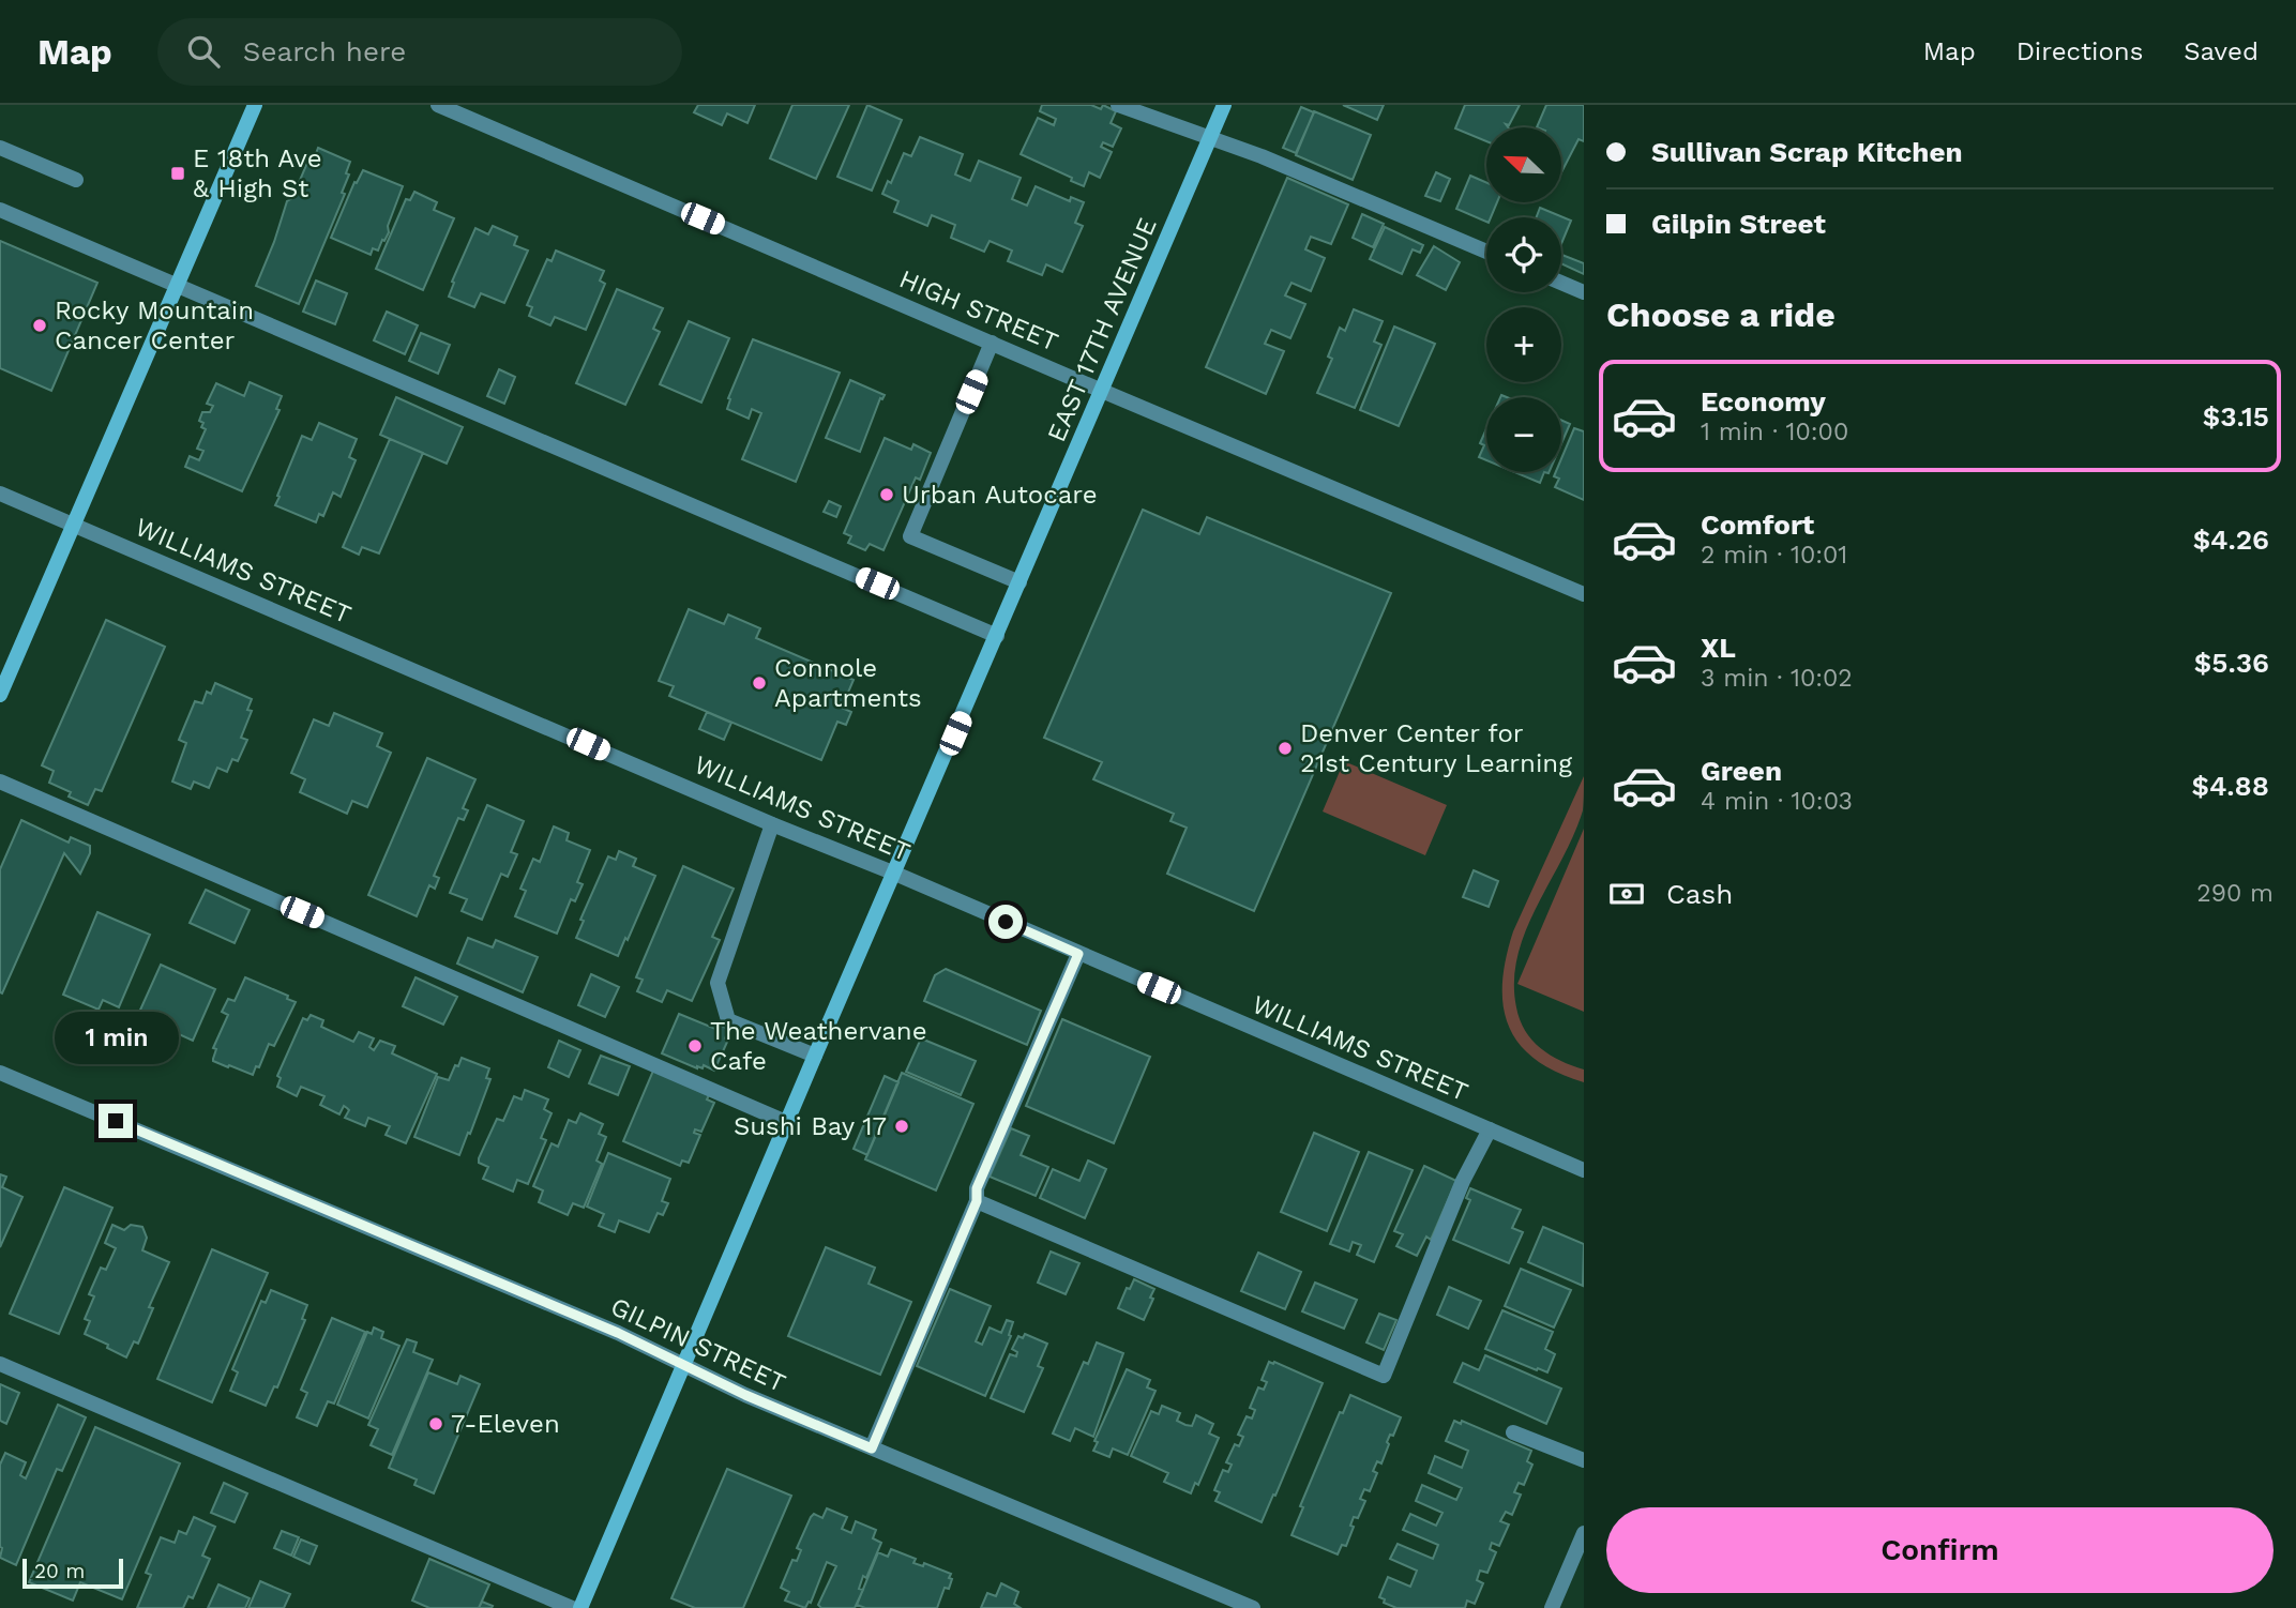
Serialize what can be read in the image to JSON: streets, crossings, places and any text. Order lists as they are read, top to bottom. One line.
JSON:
{"streets":{"main road":["EAST 17TH AVENUE"],"street":["HIGH STREET","WILLIAMS STREET","GILPIN STREET"]},"crossings":[["HIGH STREET","EAST 17TH AVENUE"],["EAST 17TH AVENUE","WILLIAMS STREET"],["EAST 17TH AVENUE","GILPIN STREET"]],"places":{"transit":["E 18th Ave & High St"],"other":["Rocky Mountain Cancer Center","Urban Autocare","Connole Apartments","Denver Center for 21st Century Learning","The Weathervane Cafe","Sushi Bay 17","7-Eleven"]},"scale_bar":"20 m","north":"top left","page":{"header":"Map","search":"Search here","nav":["Map","Directions","Saved"],"banner":["Sullivan Scrap Kitchen","Gilpin Street"],"map_buttons":["+","−"],"heading":"Choose a ride","list":[{"name":"Economy","note":"1 min · 10:00","value":"$3.15"},{"name":"Comfort","note":"2 min · 10:01","value":"$4.26"},{"name":"XL","note":"3 min · 10:02","value":"$5.36"},{"name":"Green","note":"4 min · 10:03","value":"$4.88"}],"pay":["Cash","290 m"],"bubble":"1 min","buttons":"Confirm","scale":"20 m"}}
